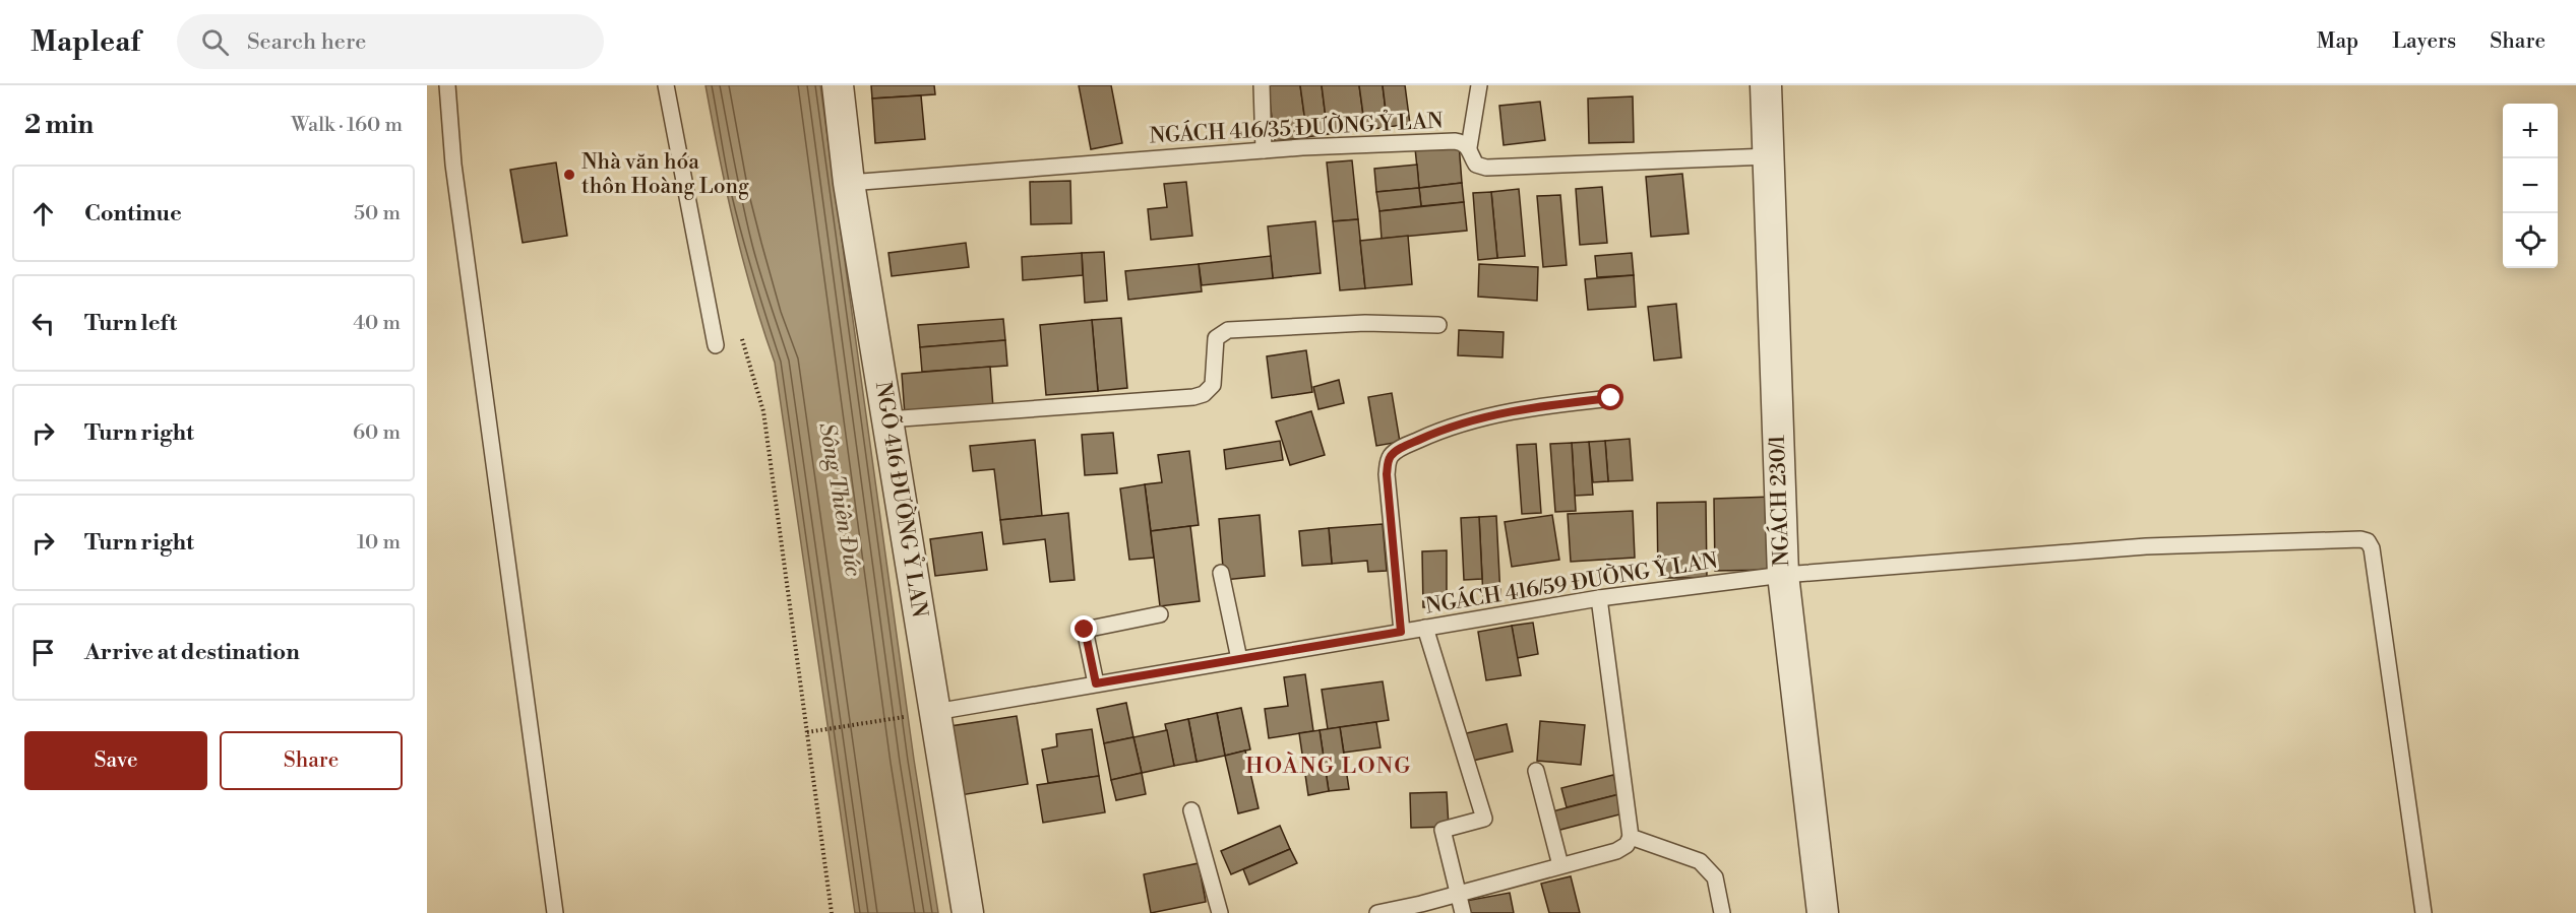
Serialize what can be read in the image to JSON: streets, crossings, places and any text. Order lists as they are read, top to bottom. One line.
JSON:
{"streets":{"street":["NGÕ 416 ĐƯỜNG Ỷ LAN","NGÁCH 230/1"],"lane":["NGÁCH 416/35 ĐƯỜNG Ỷ LAN","NGÁCH 416/59 ĐƯỜNG Ỷ LAN"]},"crossings":[["NGÁCH 416/35 ĐƯỜNG Ỷ LAN","NGÕ 416 ĐƯỜNG Ỷ LAN"],["NGÁCH 416/35 ĐƯỜNG Ỷ LAN","NGÁCH 230/1"],["NGÕ 416 ĐƯỜNG Ỷ LAN","NGÁCH 416/59 ĐƯỜNG Ỷ LAN"],["NGÁCH 230/1","NGÁCH 416/59 ĐƯỜNG Ỷ LAN"]],"districts":["HOÀNG LONG"],"water":["Sông Thiên Đức"],"places":["Nhà văn hóa thôn Hoàng Long"],"page":{"header":"Mapleaf","search":"Search here","nav":["Map","Layers","Share"],"heading":["2 min","Walk · 160 m"],"map_buttons":["+","−"],"list":[["Continue","50 m"],["Turn left","40 m"],["Turn right","60 m"],["Turn right","10 m"],"Arrive at destination"],"buttons":["Save","Share"]}}
